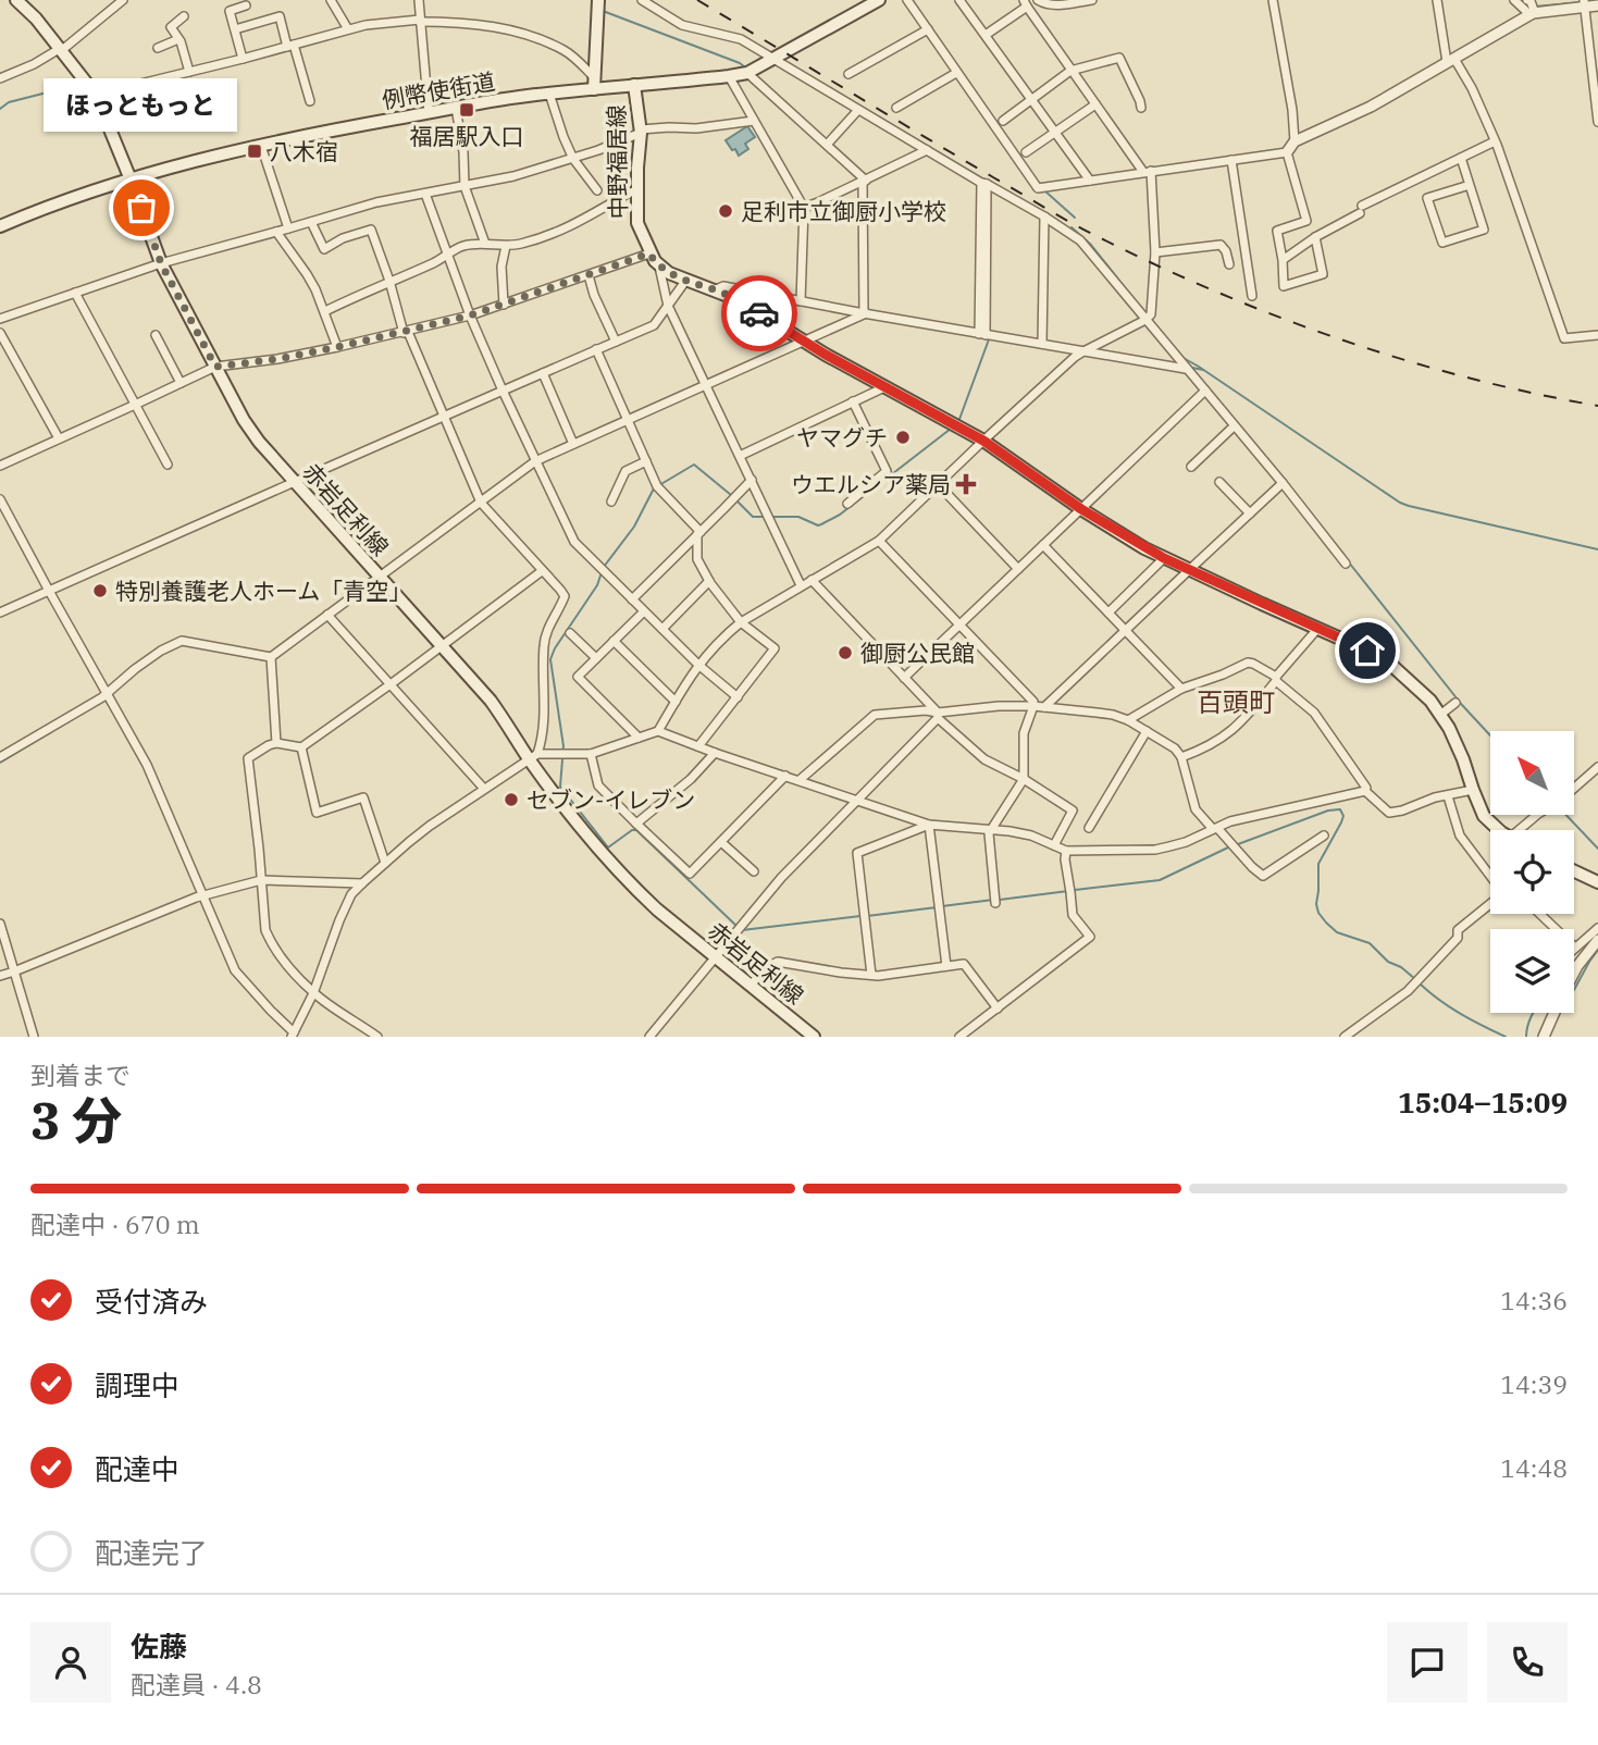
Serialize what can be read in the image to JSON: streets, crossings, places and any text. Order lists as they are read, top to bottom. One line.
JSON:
{"streets":{"main road":["例幣使街道","中野福居線","赤岩足利線"]},"crossings":[["例幣使街道","中野福居線"],["例幣使街道","赤岩足利線"]],"districts":["百頭町"],"places":{"transit":["福居駅入口","八木宿"],"other":["ほっともっと","足利市立御厨小学校","ヤマグチ","特別養護老人ホーム「青空」","御厨公民館","セブン-イレブン"],"health":["ウエルシア薬局"]},"north":"top left","page":{"bubble":"ほっともっと","heading":["3 分","到着まで","15:04–15:09"],"panel":["佐藤","配達員 · 4.8"],"bar":"配達中 · 670 m","list":[["受付済み","14:36"],["調理中","14:39"],["配達中","14:48"],"配達完了"]}}
